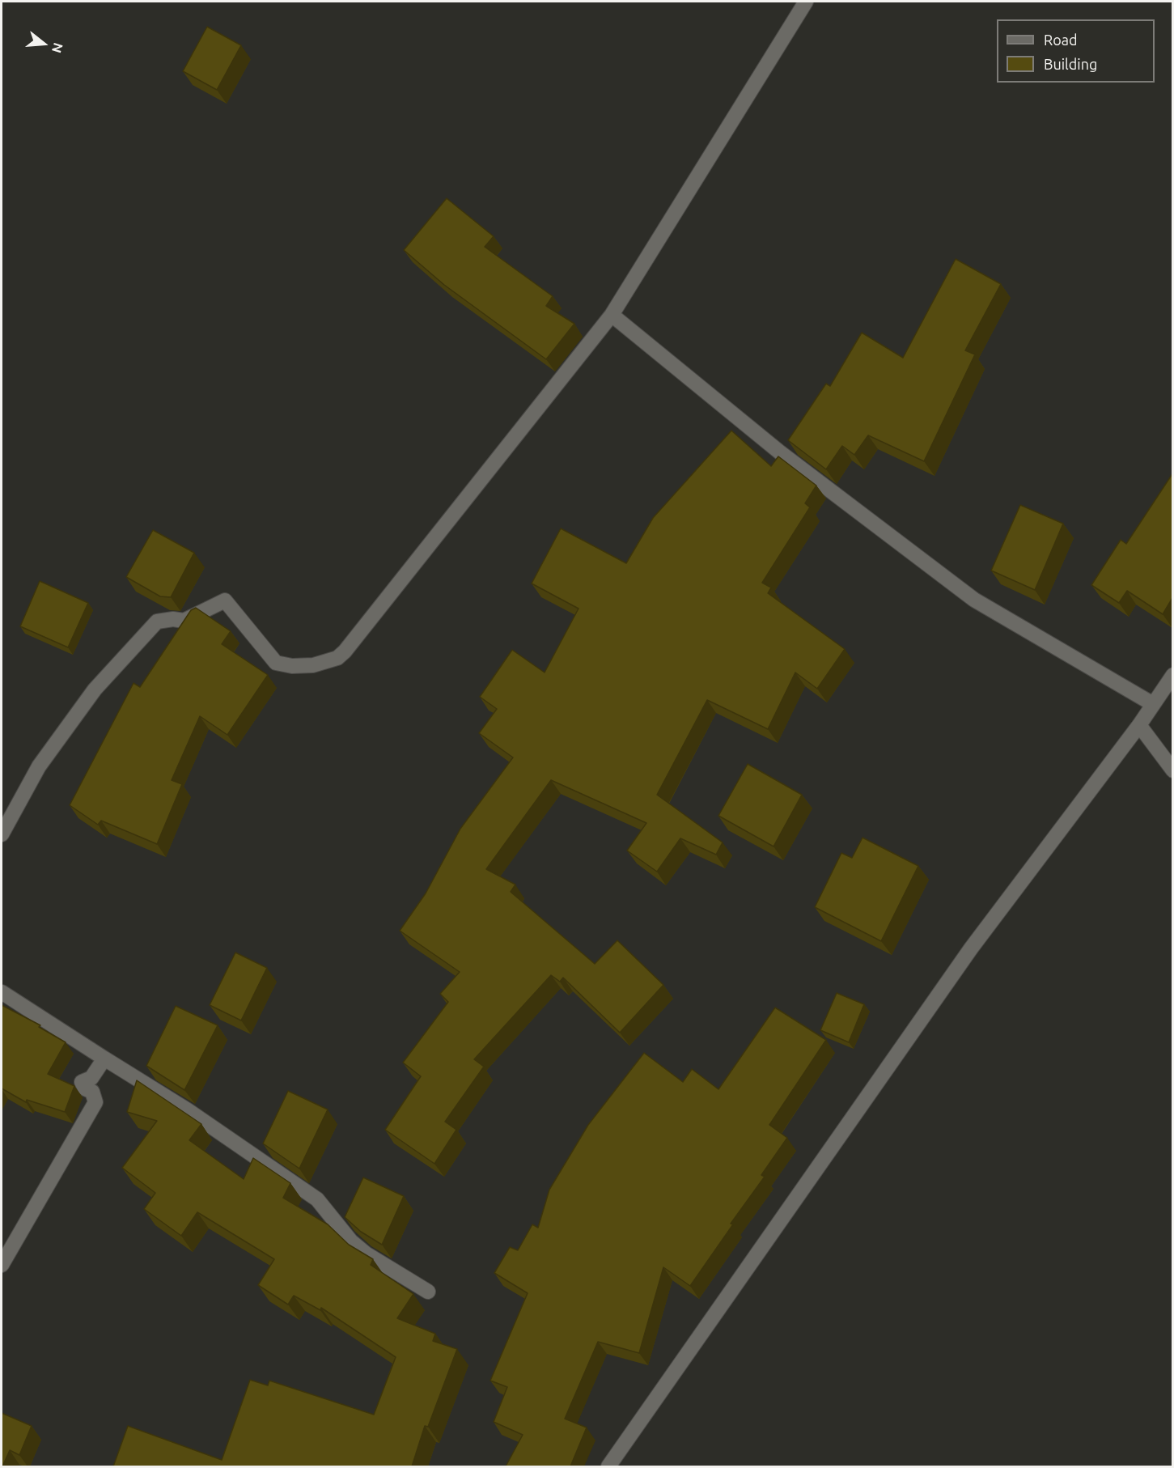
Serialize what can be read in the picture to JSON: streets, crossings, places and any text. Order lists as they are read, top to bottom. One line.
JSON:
{"legend":["Road","Building"],"north":"right"}
